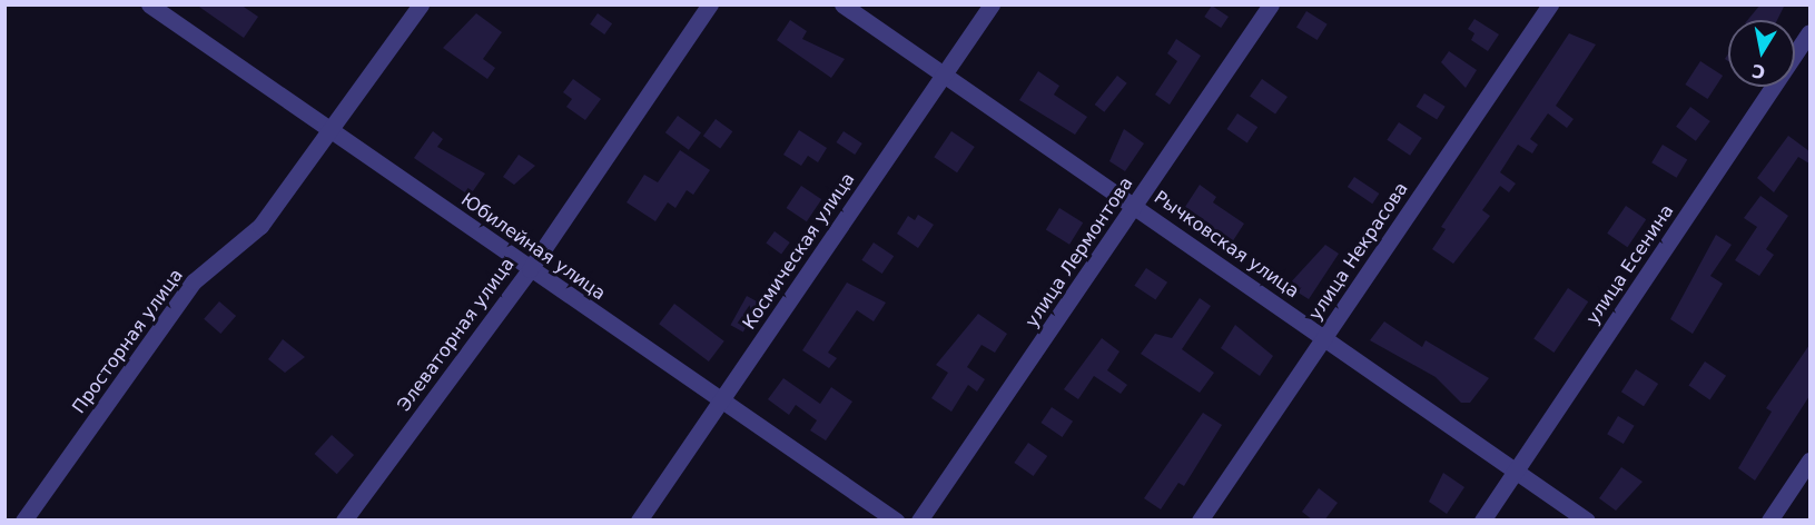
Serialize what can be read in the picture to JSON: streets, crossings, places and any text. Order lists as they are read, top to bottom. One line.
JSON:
{"streets":{"street":["Рычковская улица","Юбилейная улица","Космическая улица","улица Некрасова","улица Лермонтова","улица Есенина","Элеваторная улица","Просторная улица"]},"crossings":[["Рычковская улица","Космическая улица"],["Рычковская улица","улица Некрасова"],["Рычковская улица","улица Лермонтова"],["Рычковская улица","улица Есенина"],["Юбилейная улица","Космическая улица"],["Юбилейная улица","Элеваторная улица"],["Юбилейная улица","Просторная улица"]],"north":"bottom"}
